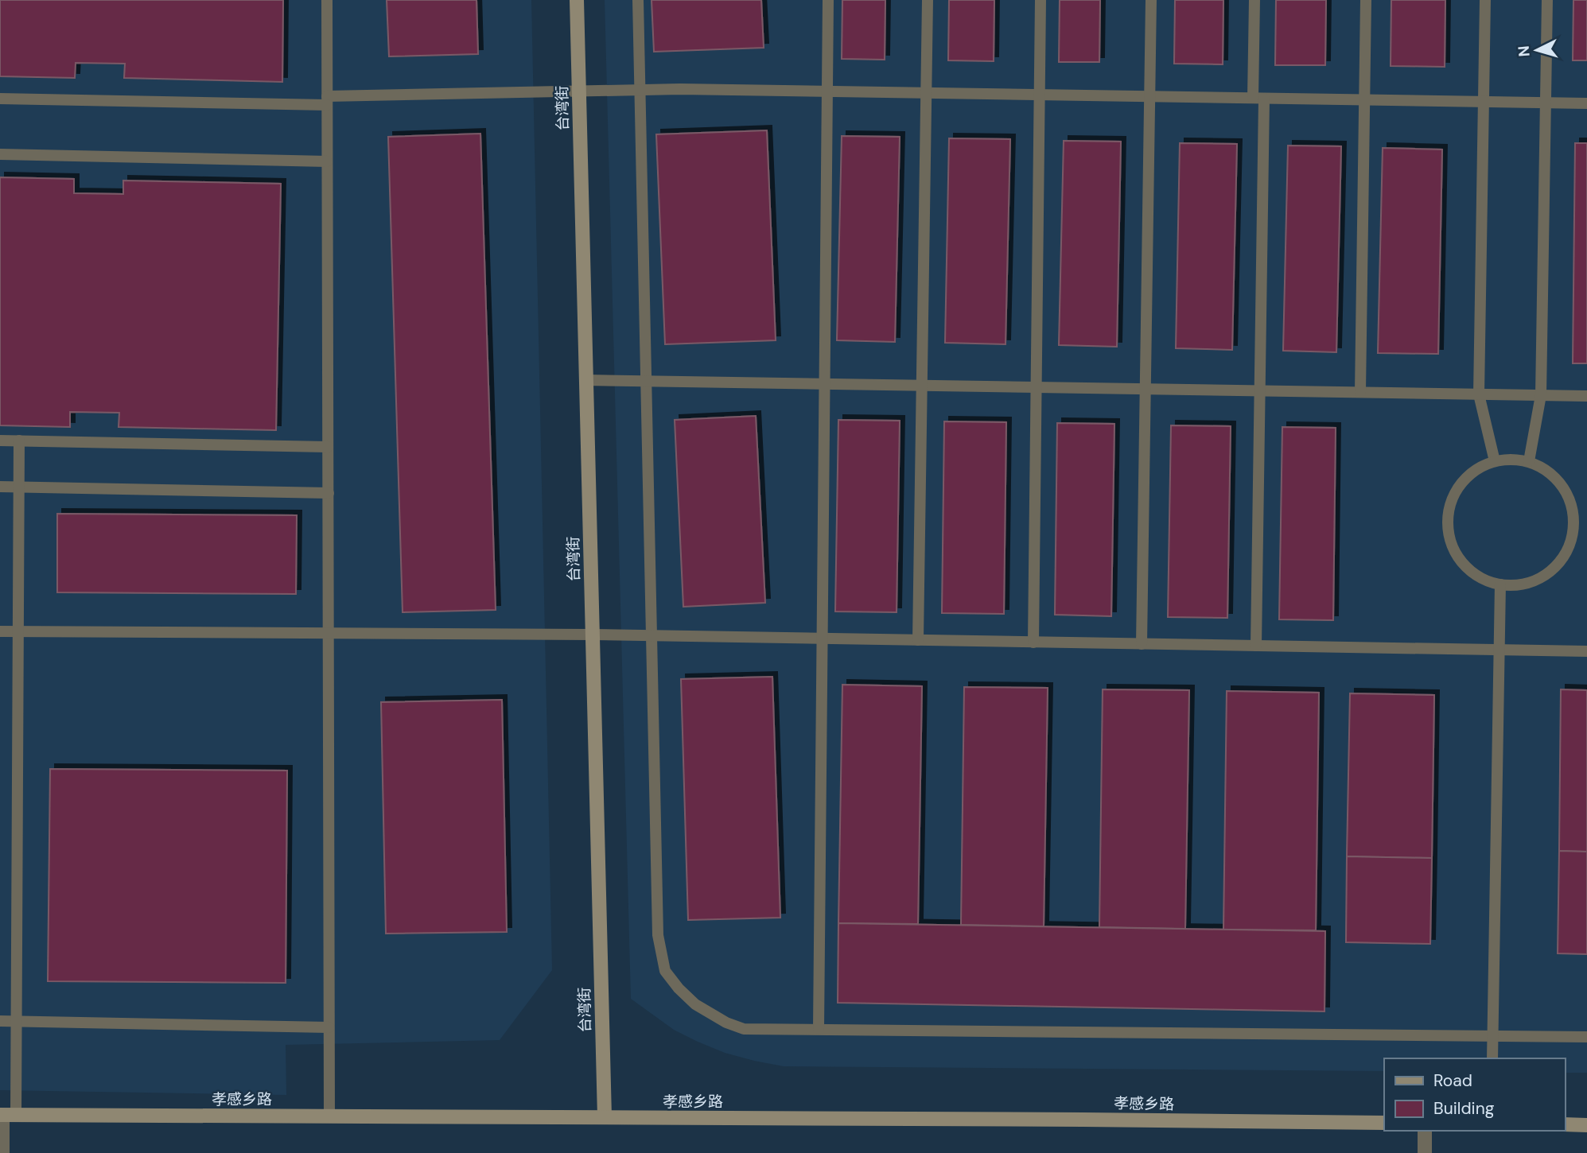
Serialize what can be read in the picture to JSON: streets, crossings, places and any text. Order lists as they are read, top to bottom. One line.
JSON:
{"streets":{"main road":["台湾街","孝感乡路"]},"crossings":[["台湾街","孝感乡路"]],"legend":["Road","Building"],"north":"left"}
